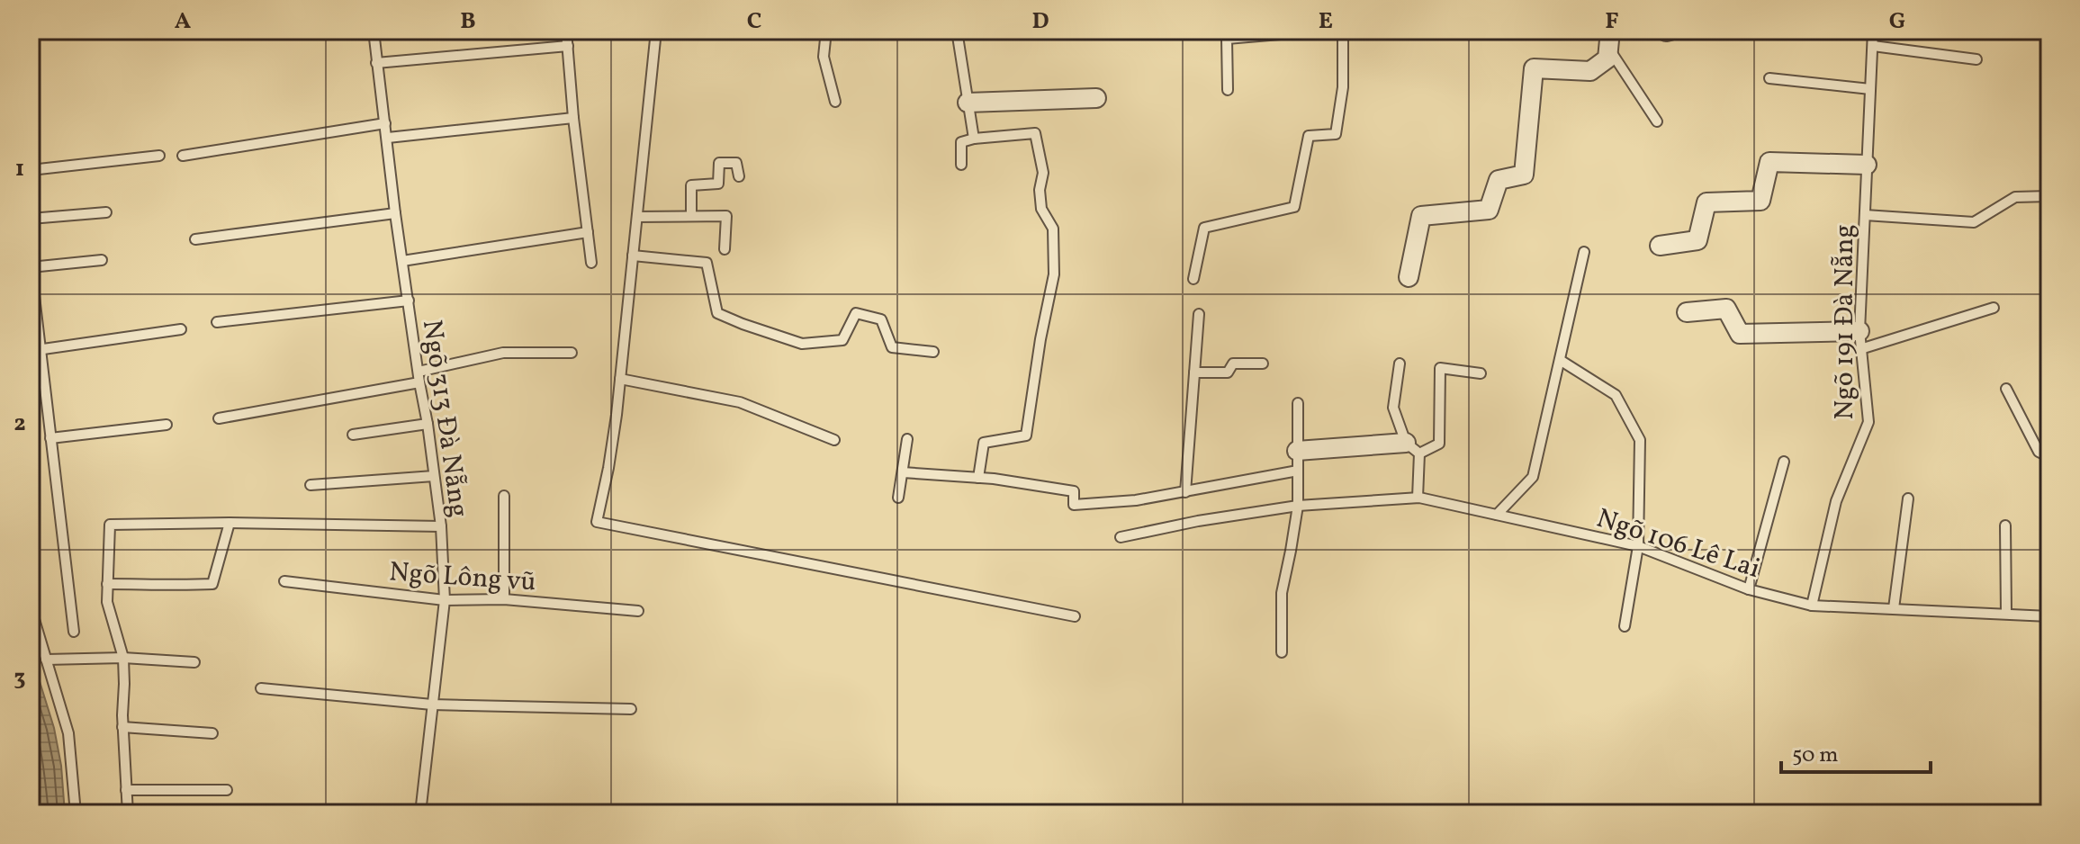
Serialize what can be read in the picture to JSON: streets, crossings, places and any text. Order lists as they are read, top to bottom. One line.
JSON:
{"streets":{"lane":["Ngõ 191 Đà Nẵng","Ngõ 313 Đà Nẵng","Ngõ 106 Lê Lai","Ngõ Lông vũ"]},"crossings":[["Ngõ 191 Đà Nẵng","Ngõ 106 Lê Lai"],["Ngõ 313 Đà Nẵng","Ngõ Lông vũ"]],"scale_bar":"50 m","grid":{"columns":["A","B","C","D","E","F","G"],"rows":["1","2","3"]}}
